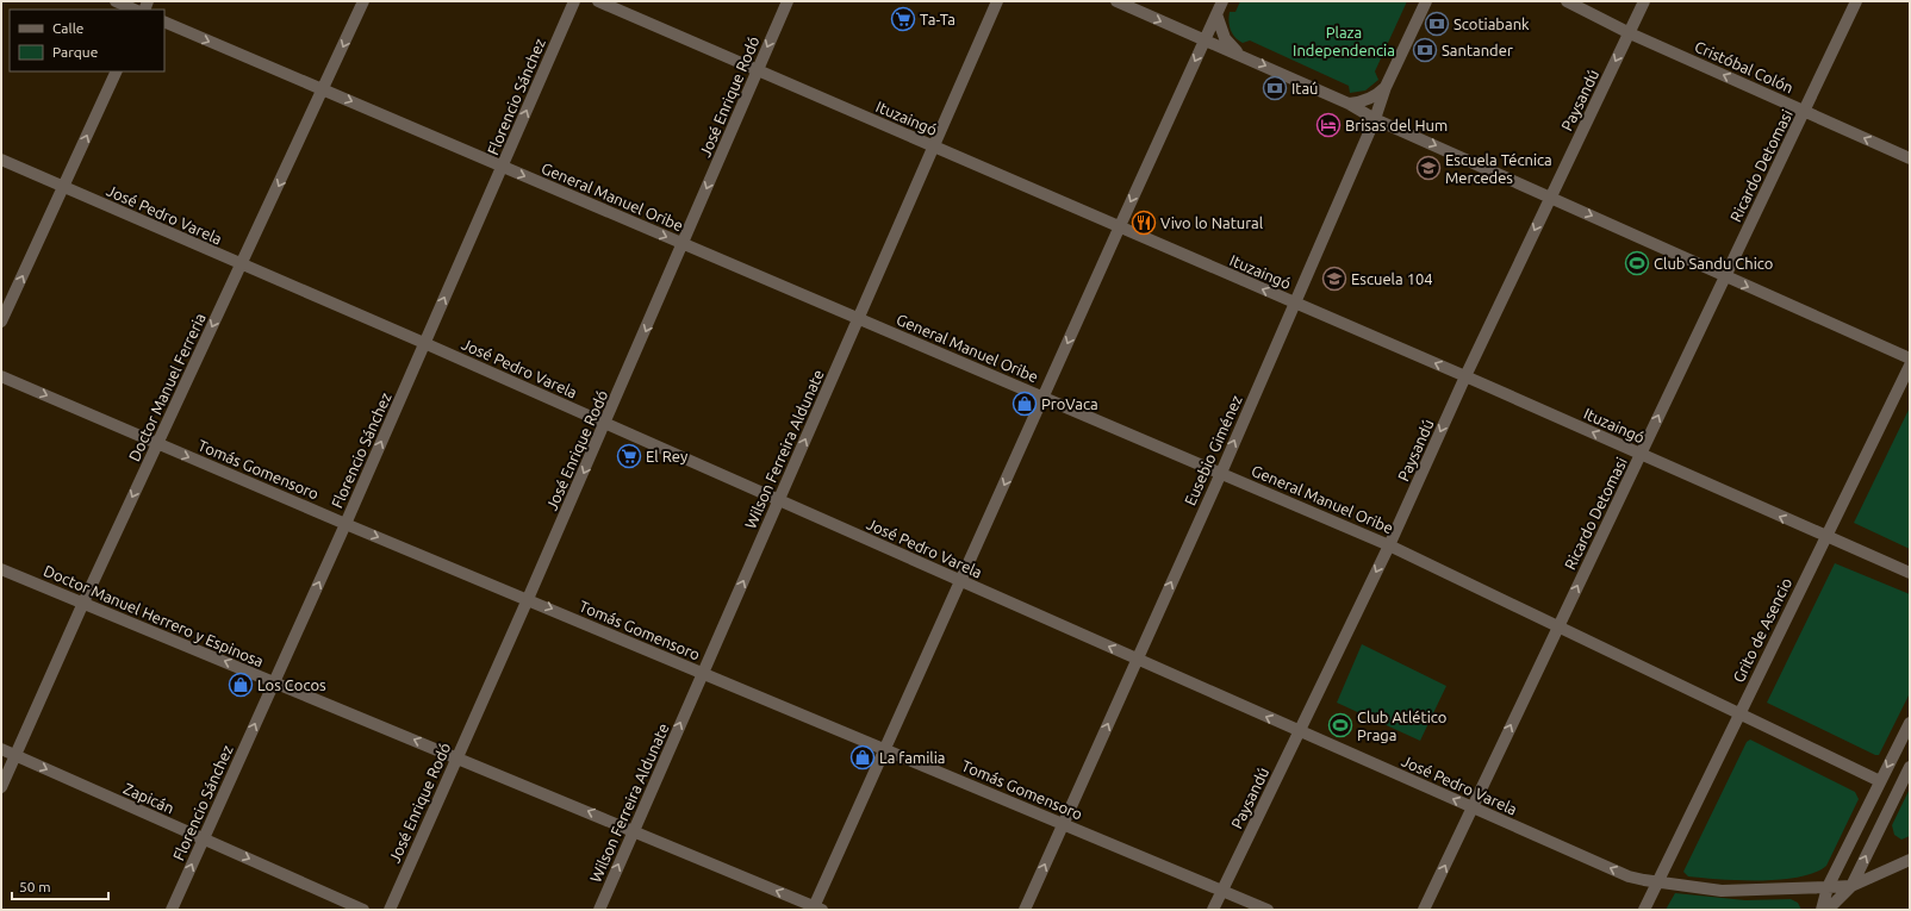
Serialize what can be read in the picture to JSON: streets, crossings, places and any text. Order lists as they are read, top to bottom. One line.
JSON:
{"streets":{"street":["Cristóbal Colón","Florencio Sánchez","José Enrique Rodó","Paysandú","Ituzaingó","Ricardo Detomasi","General Manuel Oribe","José Pedro Varela","Doctor Manuel Ferreria","Wilson Ferreira Aldunate","Eusebio Giménez","Tomás Gomensoro","Doctor Manuel Herrero y Espinosa","Grito de Asencio","Zapicán"]},"crossings":[["Cristóbal Colón","Paysandú"],["Cristóbal Colón","Ricardo Detomasi"],["Florencio Sánchez","General Manuel Oribe"],["Florencio Sánchez","José Pedro Varela"],["Florencio Sánchez","Tomás Gomensoro"],["Florencio Sánchez","Doctor Manuel Herrero y Espinosa"],["Florencio Sánchez","Zapicán"],["José Enrique Rodó","Ituzaingó"],["José Enrique Rodó","General Manuel Oribe"],["José Enrique Rodó","José Pedro Varela"],["José Enrique Rodó","Tomás Gomensoro"],["José Enrique Rodó","Doctor Manuel Herrero y Espinosa"],["Paysandú","Ituzaingó"],["Paysandú","General Manuel Oribe"],["Paysandú","José Pedro Varela"],["Paysandú","Tomás Gomensoro"],["Ituzaingó","Ricardo Detomasi"],["Ituzaingó","Wilson Ferreira Aldunate"],["Ituzaingó","Eusebio Giménez"],["Ituzaingó","Grito de Asencio"],["Ricardo Detomasi","General Manuel Oribe"],["Ricardo Detomasi","José Pedro Varela"],["General Manuel Oribe","Doctor Manuel Ferreria"],["General Manuel Oribe","Wilson Ferreira Aldunate"],["General Manuel Oribe","Eusebio Giménez"],["General Manuel Oribe","Grito de Asencio"],["José Pedro Varela","Doctor Manuel Ferreria"],["José Pedro Varela","Wilson Ferreira Aldunate"],["José Pedro Varela","Eusebio Giménez"],["José Pedro Varela","Grito de Asencio"],["Doctor Manuel Ferreria","Tomás Gomensoro"],["Doctor Manuel Ferreria","Doctor Manuel Herrero y Espinosa"],["Doctor Manuel Ferreria","Zapicán"],["Wilson Ferreira Aldunate","Tomás Gomensoro"],["Wilson Ferreira Aldunate","Doctor Manuel Herrero y Espinosa"],["Eusebio Giménez","Tomás Gomensoro"]],"one_way":["Cristóbal Colón","Florencio Sánchez","José Enrique Rodó","Paysandú","Ituzaingó","Ricardo Detomasi","José Pedro Varela","Doctor Manuel Ferreria","Wilson Ferreira Aldunate","Eusebio Giménez","Tomás Gomensoro","Doctor Manuel Herrero y Espinosa","Zapicán"],"parks":["Plaza Independencia"],"places":{"supermarket":["Ta-Ta","El Rey"],"bank":["Scotiabank","Santander","Itaú"],"hotel":["Brisas del Hum"],"school or university":["Escuela Técnica Mercedes","Escuela 104"],"restaurant":["Vivo lo Natural"],"sports":["Club Sandu Chico","Club Atlético Praga"],"shop":["ProVaca","Los Cocos","La familia"]},"legend":["Calle","Parque"],"scale_bar":"50 m"}
